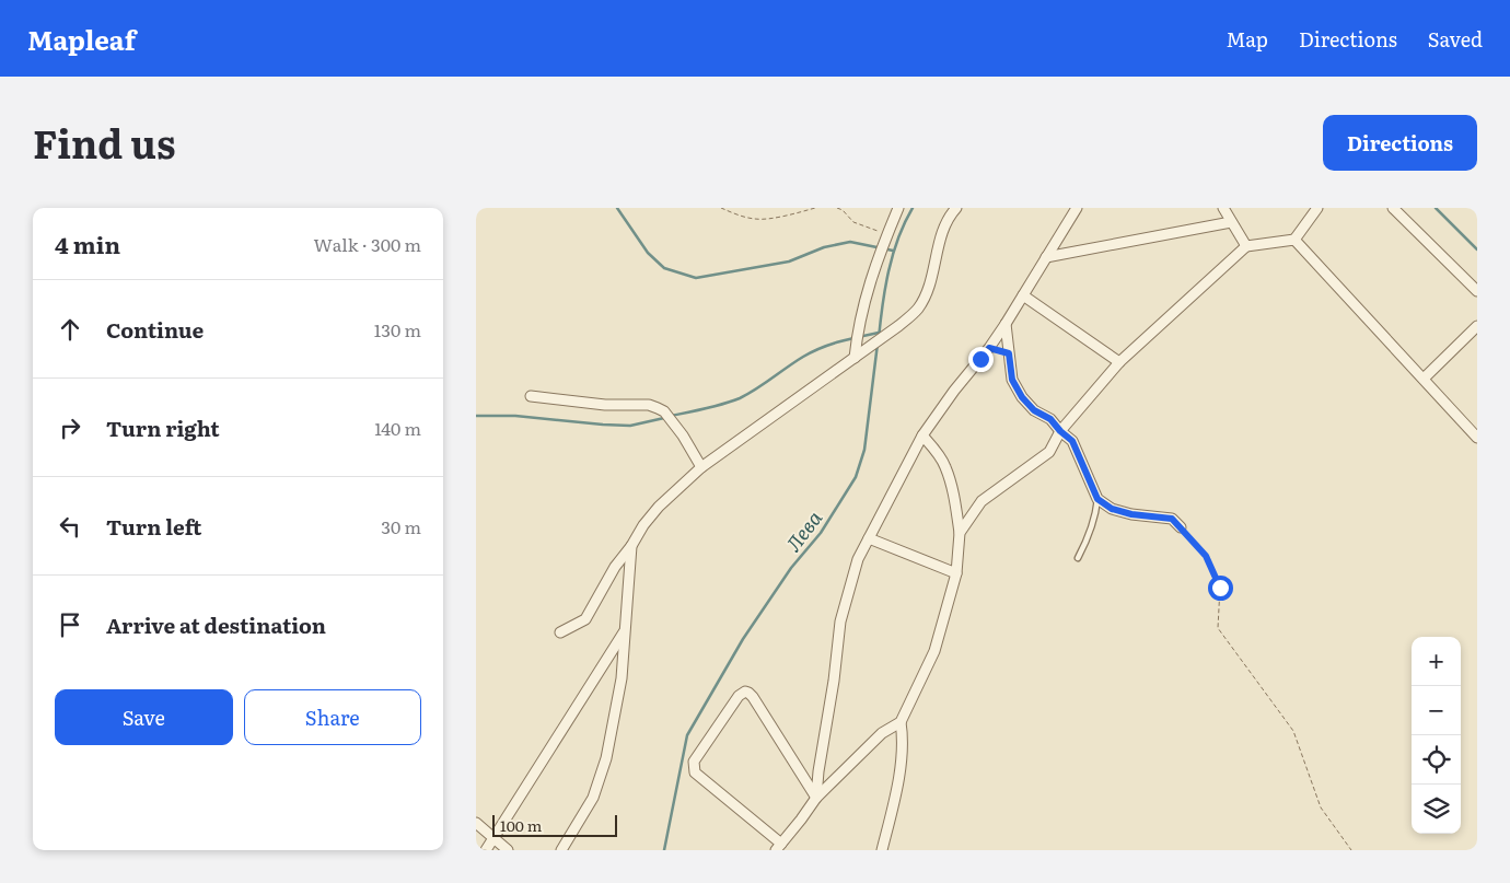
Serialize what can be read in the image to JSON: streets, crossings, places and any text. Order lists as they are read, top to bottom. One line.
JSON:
{"water":["Лева"],"scale_bar":"100 m","page":{"header":"Mapleaf","nav":["Map","Directions","Saved"],"title":"Find us","buttons":["Directions",["Save","Share"]],"heading":["4 min","Walk · 300 m"],"list":[["Continue","130 m"],["Turn right","140 m"],["Turn left","30 m"],"Arrive at destination"],"map_buttons":["+","−"],"scale":"100 m"}}
